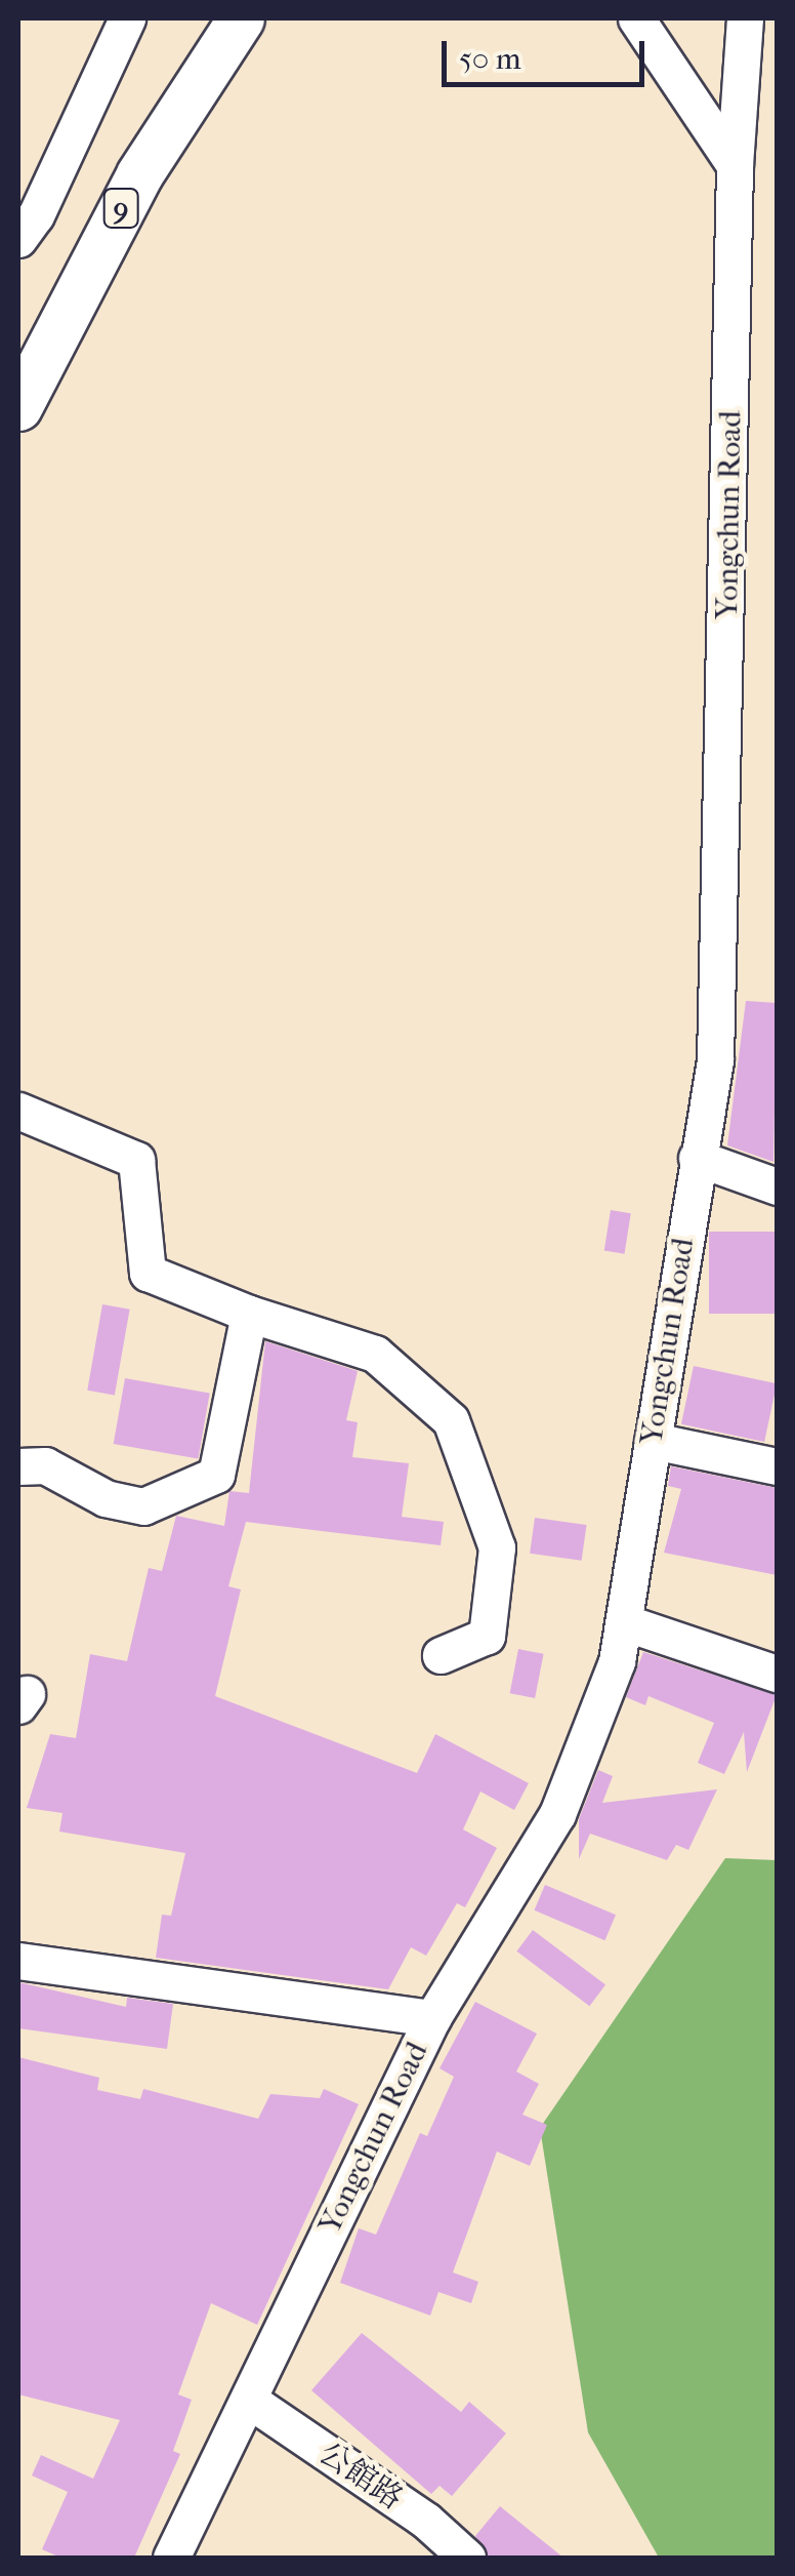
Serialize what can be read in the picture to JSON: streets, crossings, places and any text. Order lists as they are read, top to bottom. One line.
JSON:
{"streets":{"main road":["9"],"street":["Yongchun Road","公館路"]},"crossings":[["Yongchun Road","公館路"]],"scale_bar":"50 m"}
